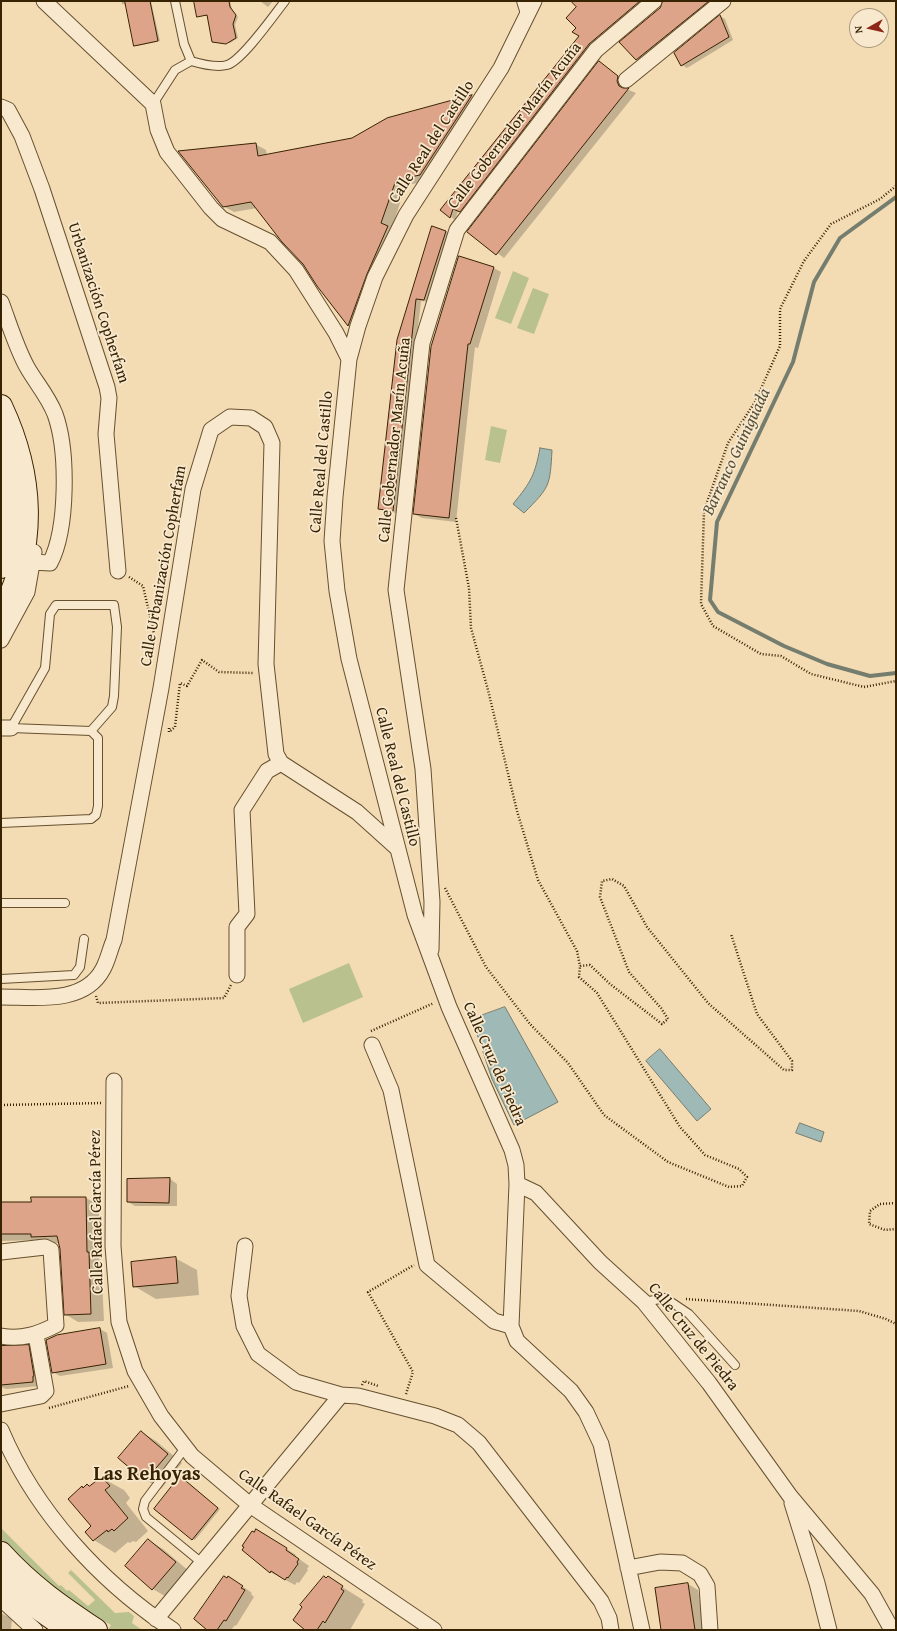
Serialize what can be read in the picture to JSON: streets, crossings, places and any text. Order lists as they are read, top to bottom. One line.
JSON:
{"streets":{"street":["Calle Gobernador Marín Acuña","Calle Real del Castillo","Urbanización Copherfam","Calle Urbanización Copherfam","Calle Cruz de Piedra","Calle Rafael García Pérez"]},"crossings":[["Calle Gobernador Marín Acuña","Calle Real del Castillo"],["Calle Gobernador Marín Acuña","Calle Cruz de Piedra"],["Calle Real del Castillo","Calle Cruz de Piedra"]],"districts":["Las Rehoyas"],"water":["Barranco Guiniguada"],"north":"left"}
